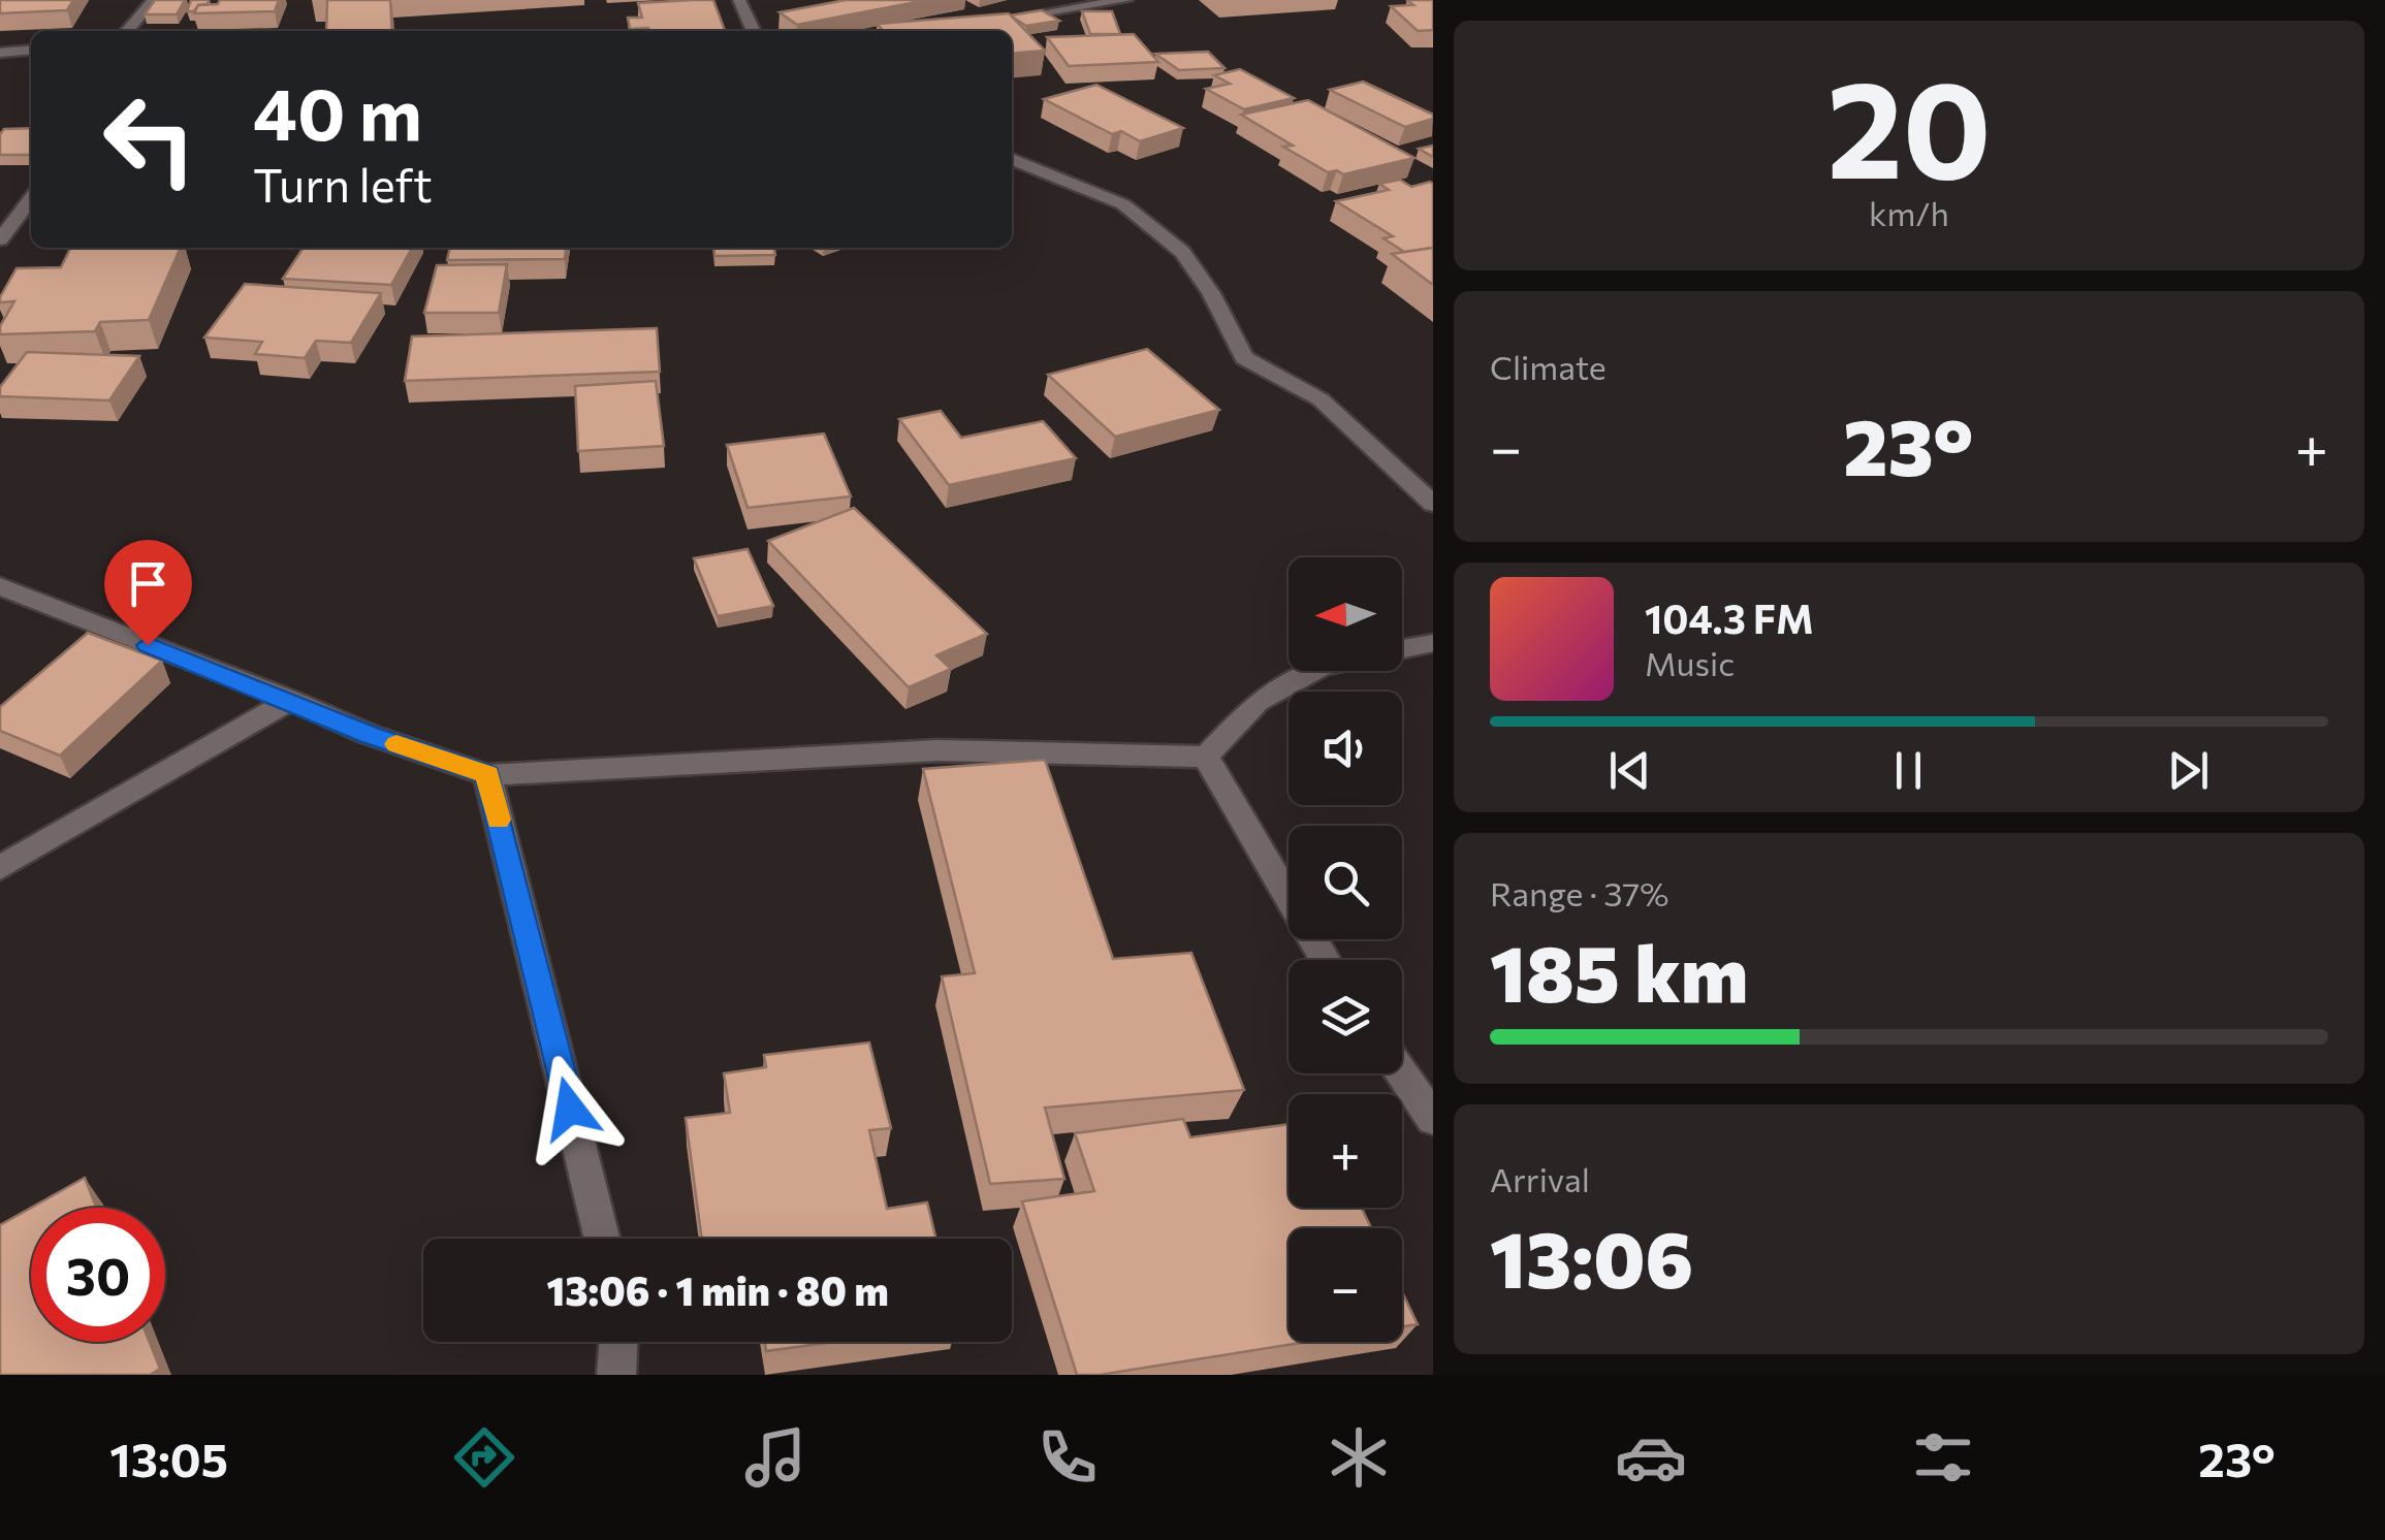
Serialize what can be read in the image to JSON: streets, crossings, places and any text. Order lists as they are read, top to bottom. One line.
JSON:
{"north":"left","page":{"tile":[["20","km/h"],"Climate",["Range · 37%","185 km"],["Arrival","13:06"]],"turn":["40 m","Turn left"],"heat":["−","23°","+"],"map_buttons":["+","−"],"song":["104.3 FM","Music"],"limit":"30","trip":"13:06 · 1 min · 80 m","tabs":["13:05","23°"]}}
